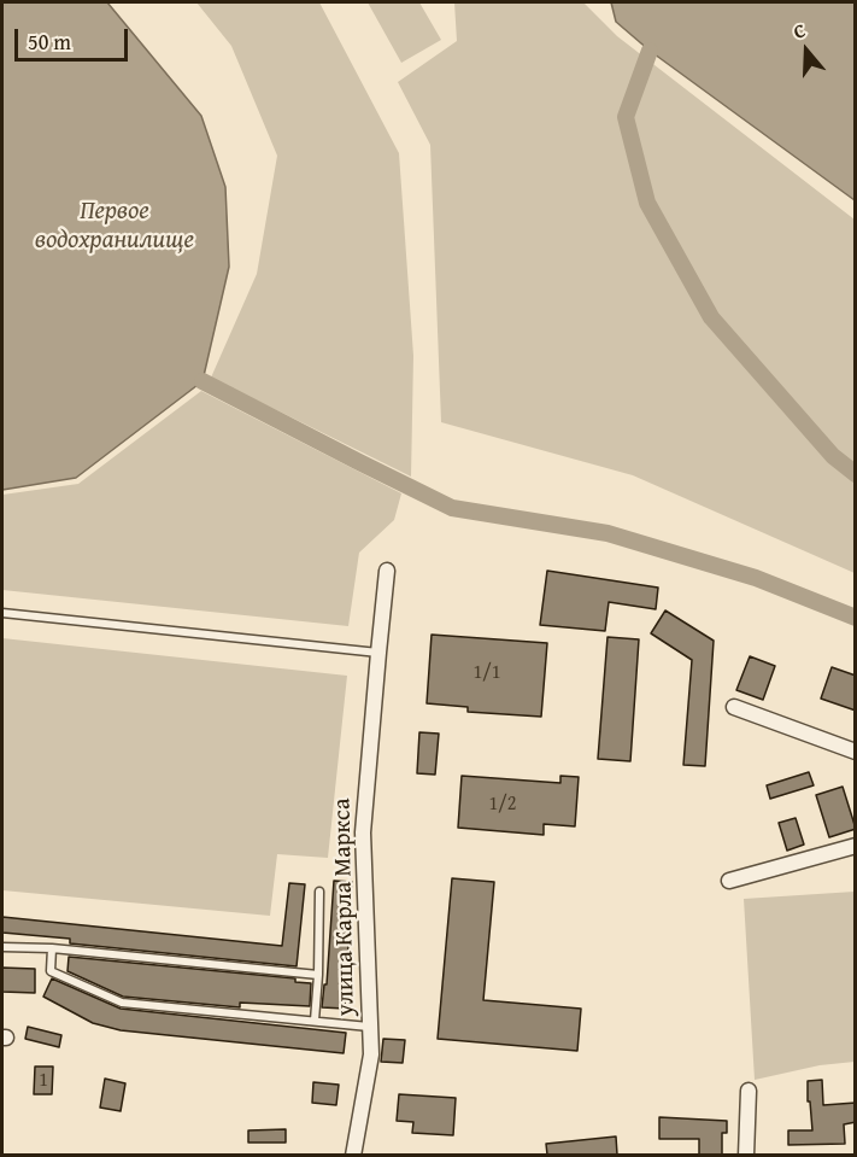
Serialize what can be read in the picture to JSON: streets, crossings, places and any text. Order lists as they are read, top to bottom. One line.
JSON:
{"streets":{"street":["улица Карла Маркса"]},"water":["Первое водохранилище"],"house_numbers":["1/1","1/2","1"],"scale_bar":"50 m","north":"top"}
